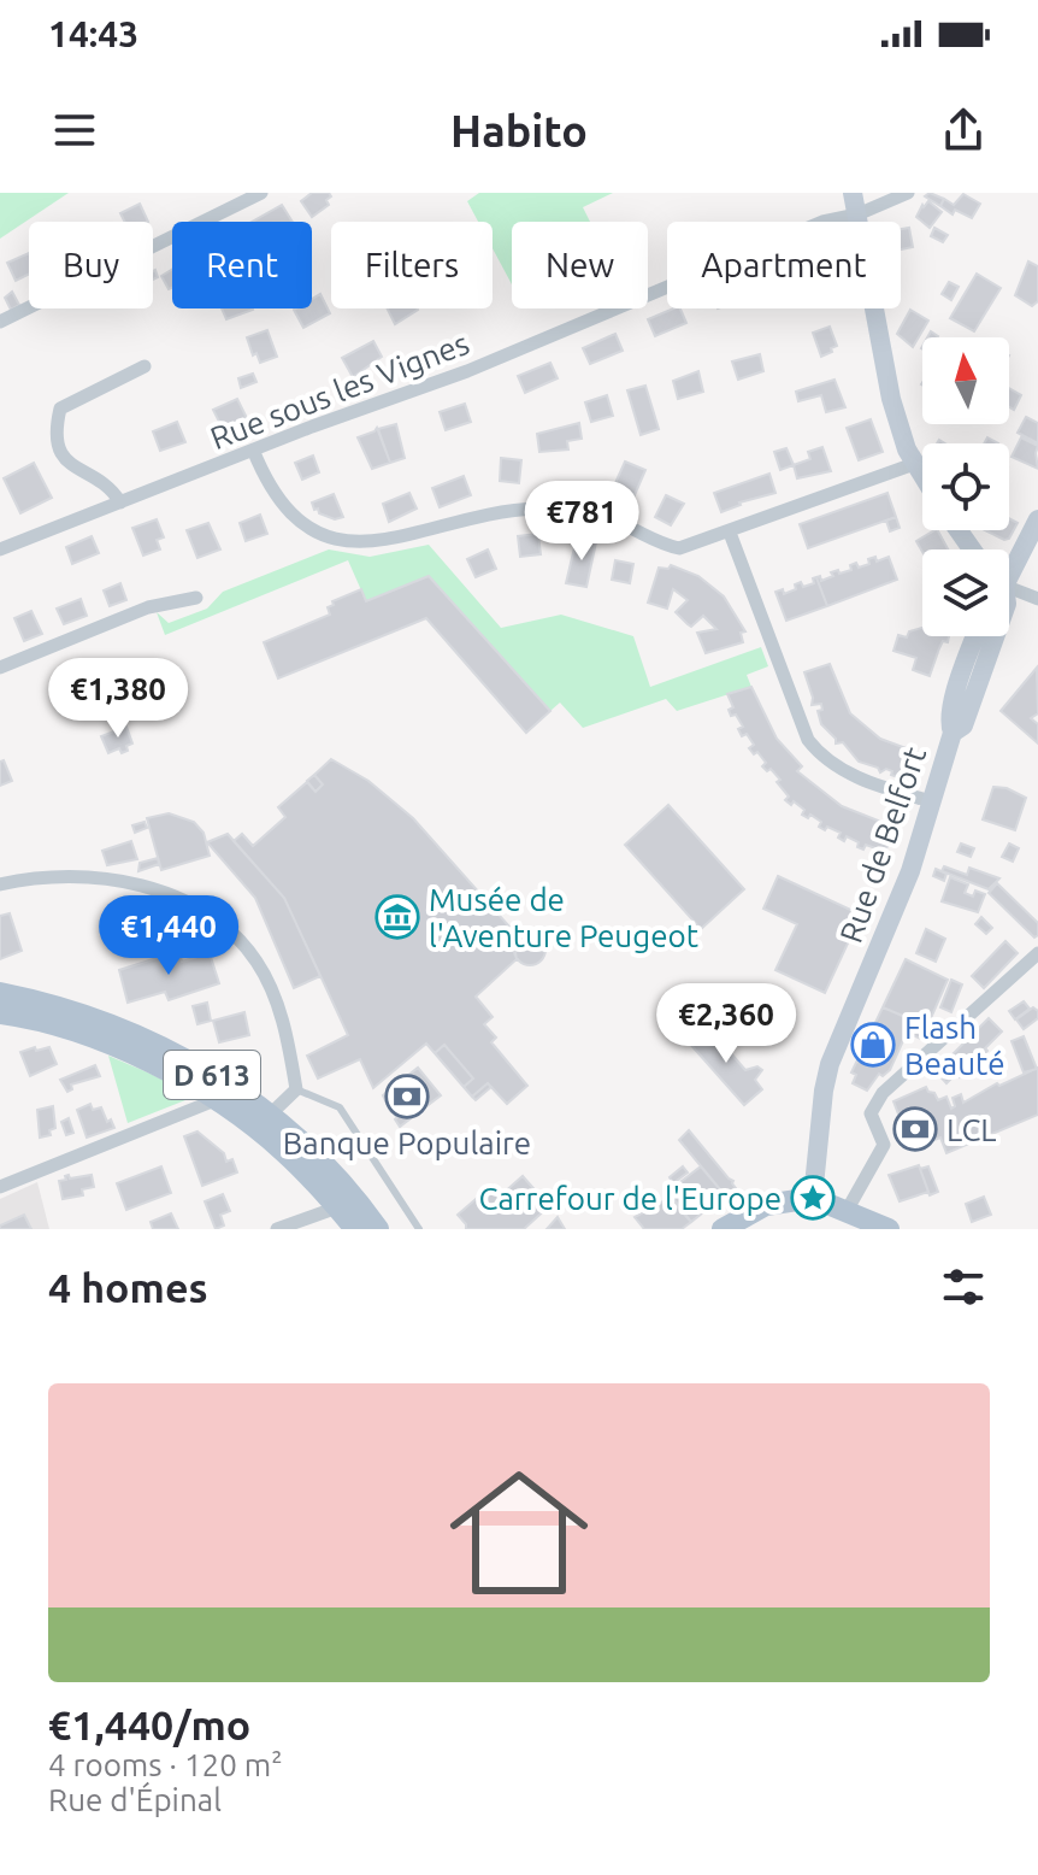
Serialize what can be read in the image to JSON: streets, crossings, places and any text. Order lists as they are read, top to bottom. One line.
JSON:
{"streets":{"main road":["Rue de Belfort","D 613"],"street":["Rue sous les Vignes"]},"places":{"museum":["Musée de l'Aventure Peugeot"],"shop":["Flash Beauté"],"bank":["Banque Populaire","LCL"],"place":["Carrefour de l'Europe"]},"north":"top","page":{"status":"14:43","header":"Habito","chip":["Buy","Rent","Filters","New","Apartment"],"price":["€781","€1,380","€1,440","€2,360"],"heading":"4 homes","list":[{"name":"€1,440/mo","note":"4 rooms · 120 m² · Rue d'Épinal"}]}}
